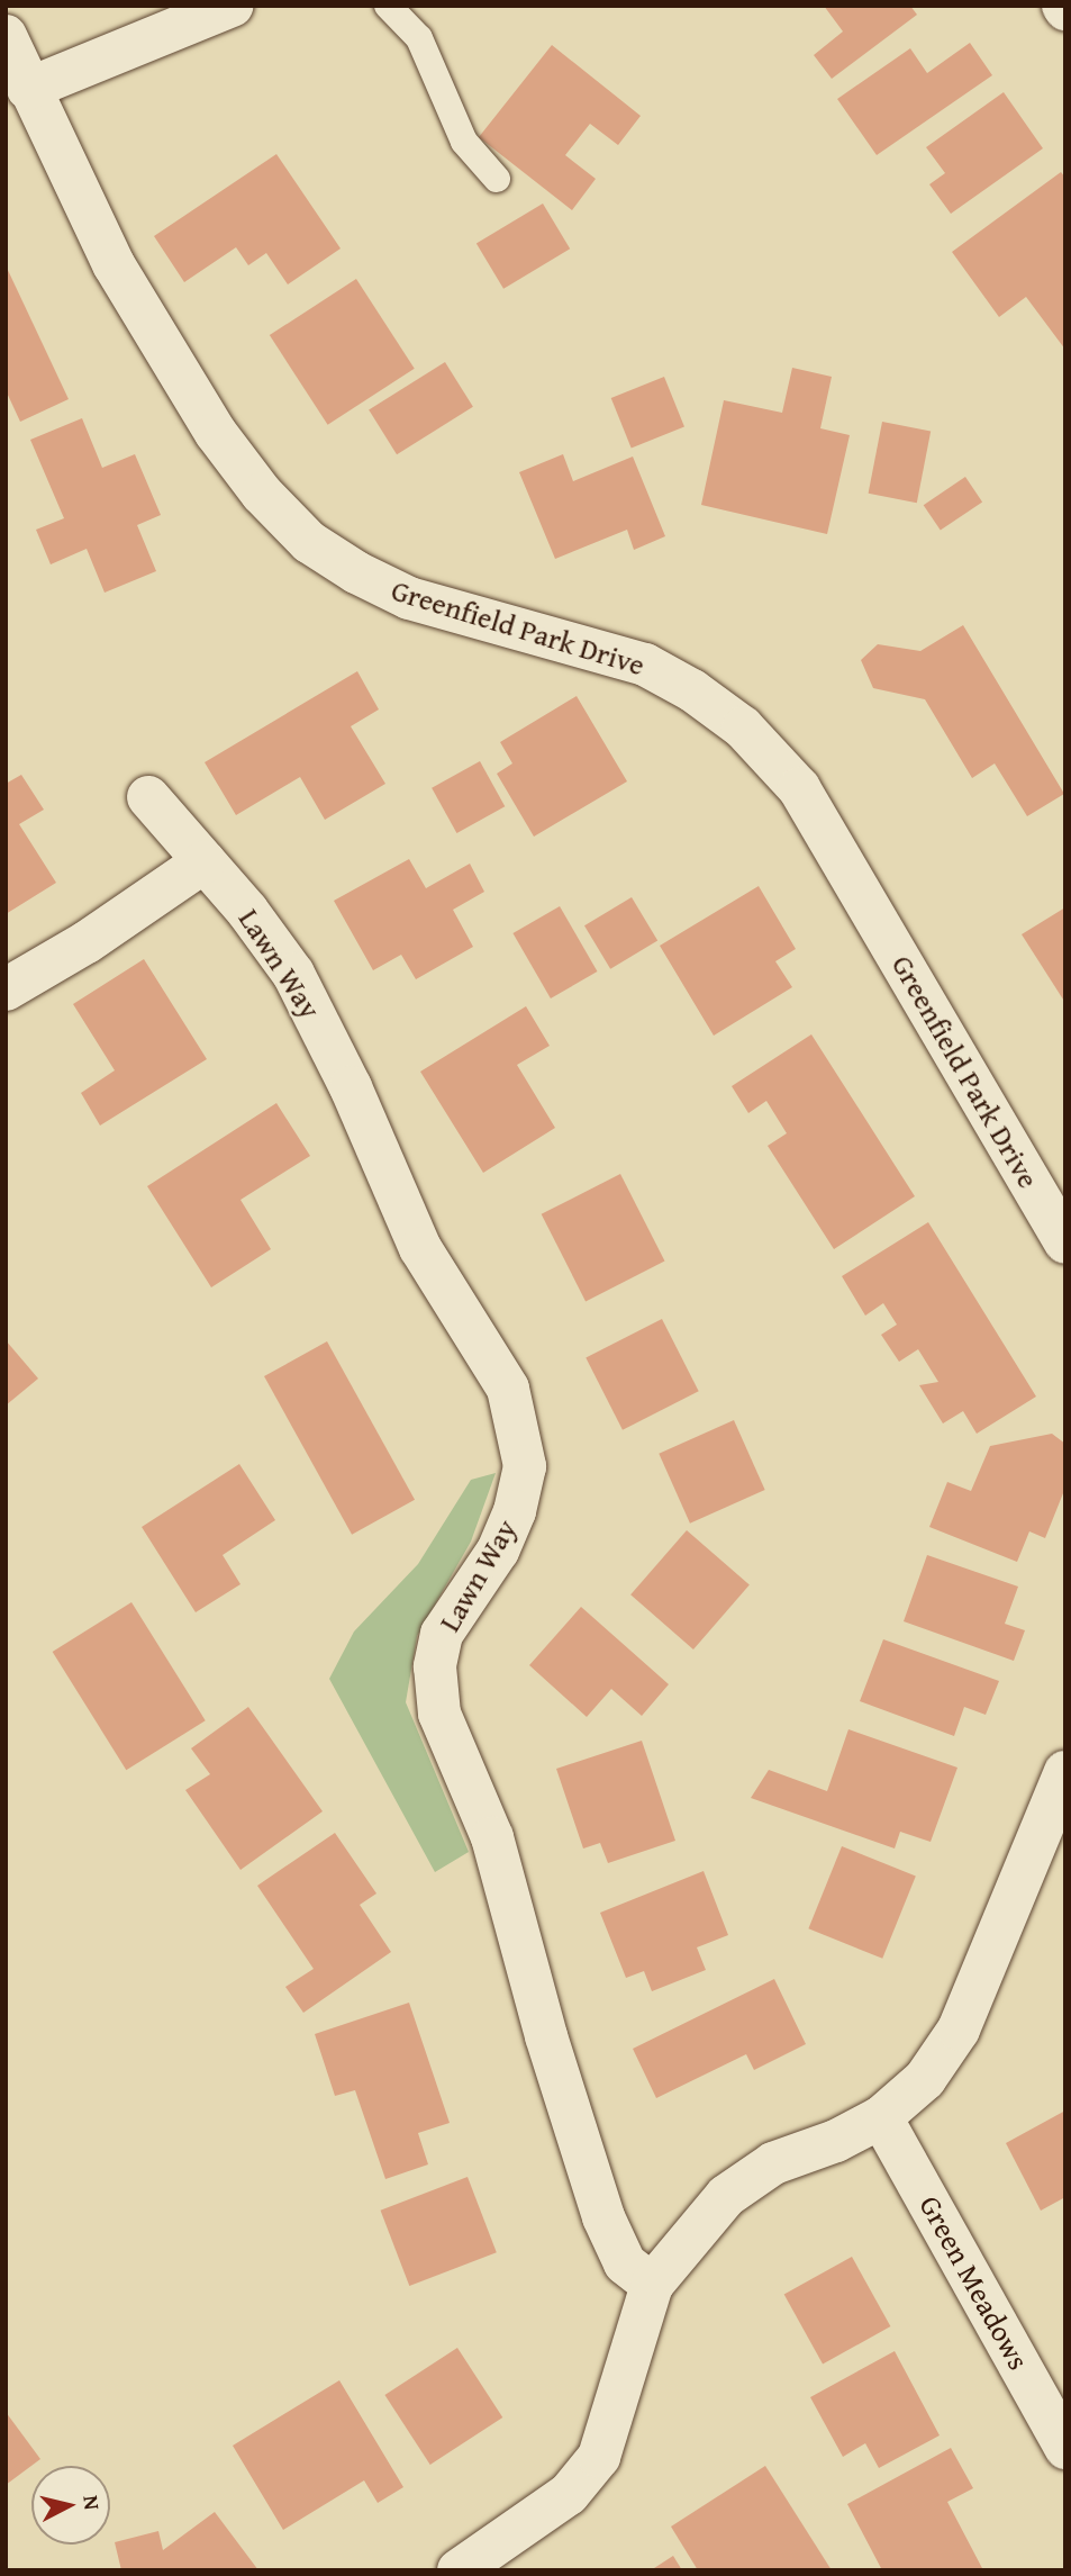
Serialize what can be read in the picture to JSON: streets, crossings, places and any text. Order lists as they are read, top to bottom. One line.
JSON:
{"streets":{"street":["Greenfield Park Drive","Lawn Way","Green Meadows"]},"north":"right"}
